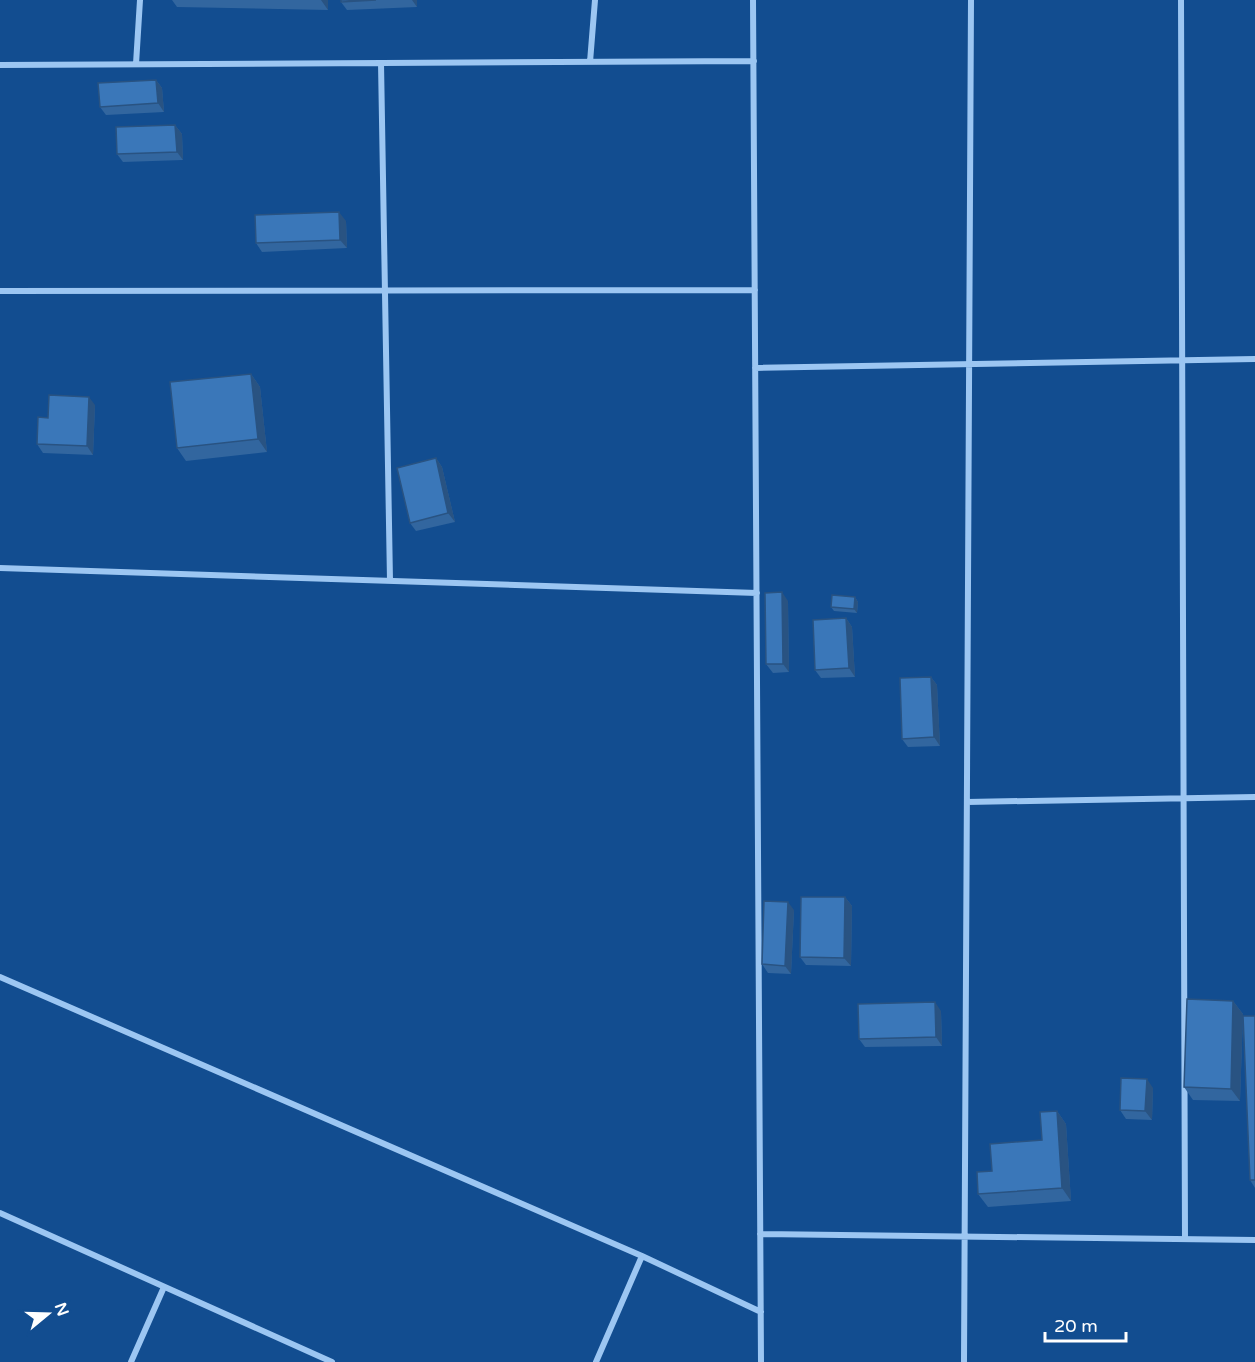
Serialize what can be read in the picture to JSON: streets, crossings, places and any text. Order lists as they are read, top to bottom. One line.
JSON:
{"scale_bar":"20 m","north":"right"}
